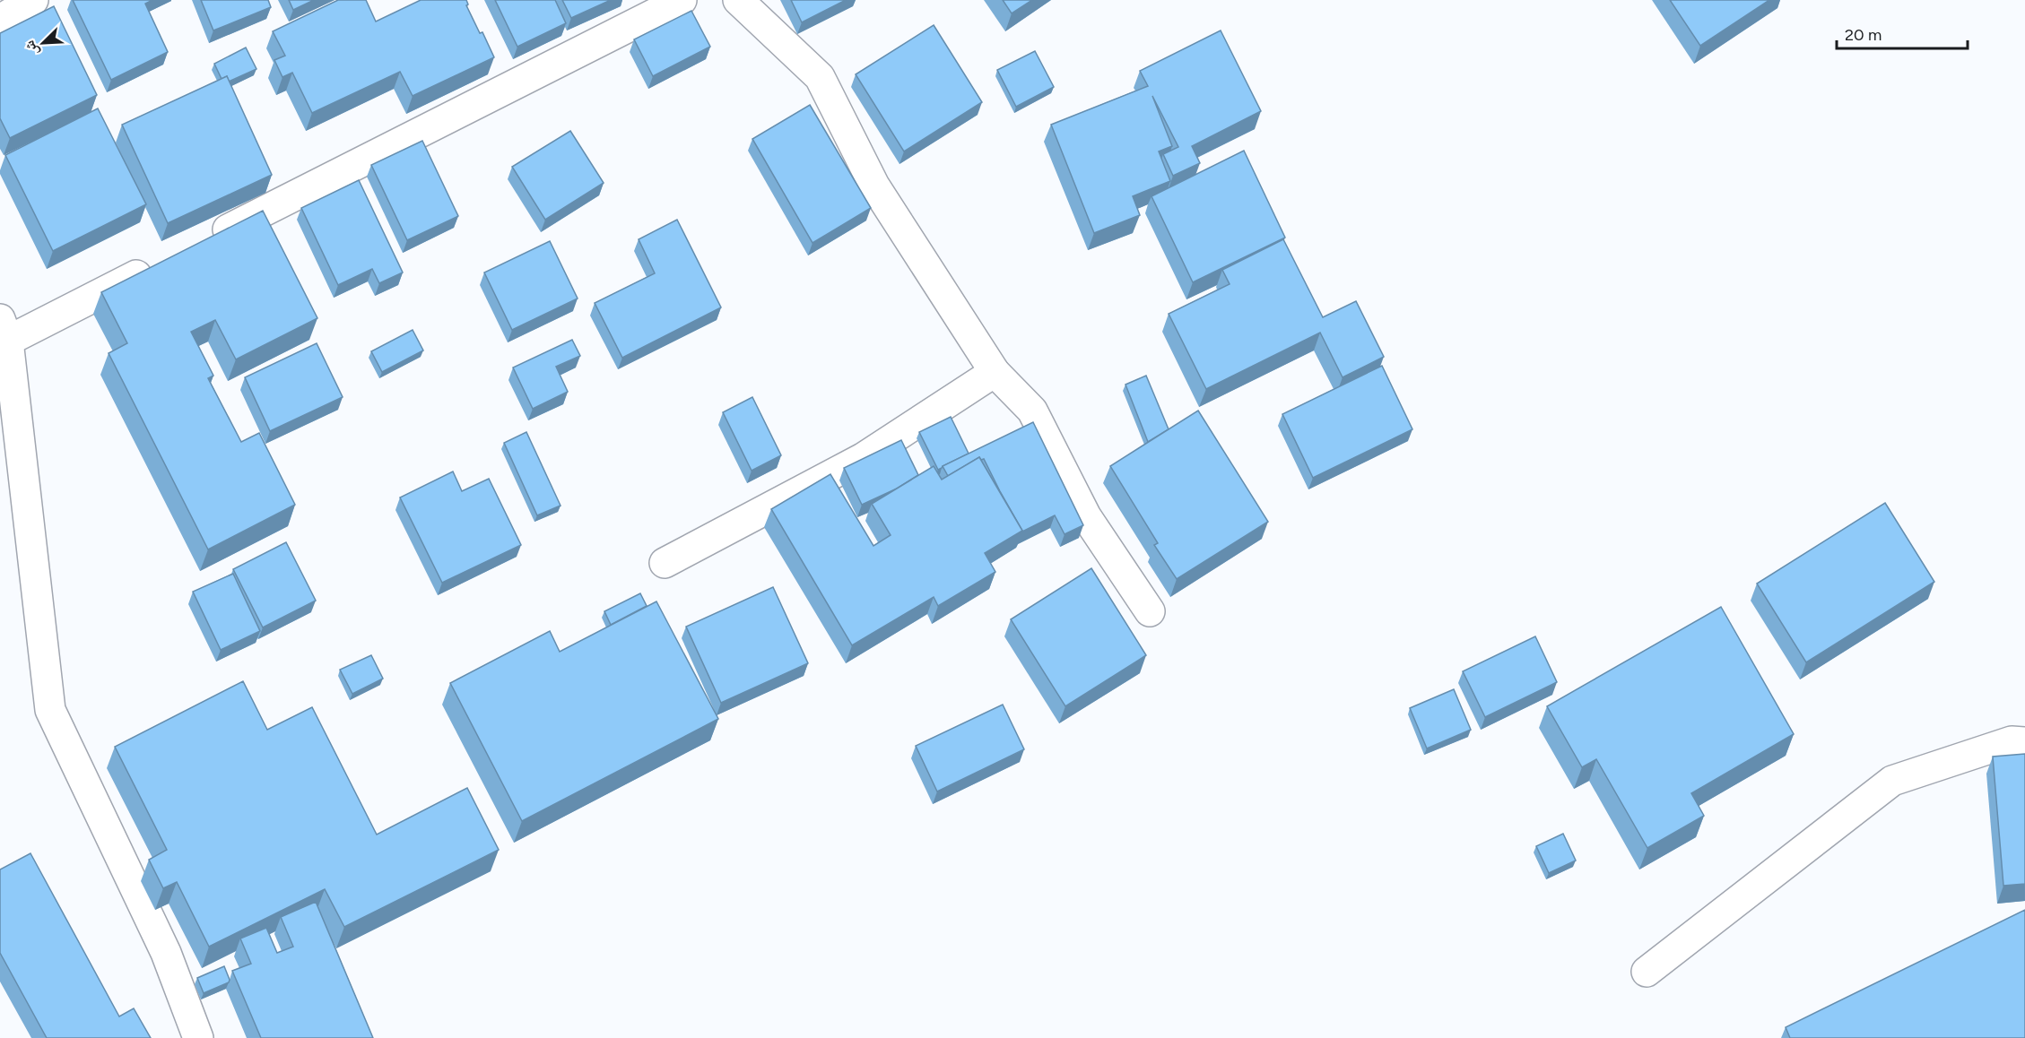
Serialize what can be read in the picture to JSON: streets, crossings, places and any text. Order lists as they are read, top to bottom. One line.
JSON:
{"scale_bar":"20 m","north":"bottom left"}
